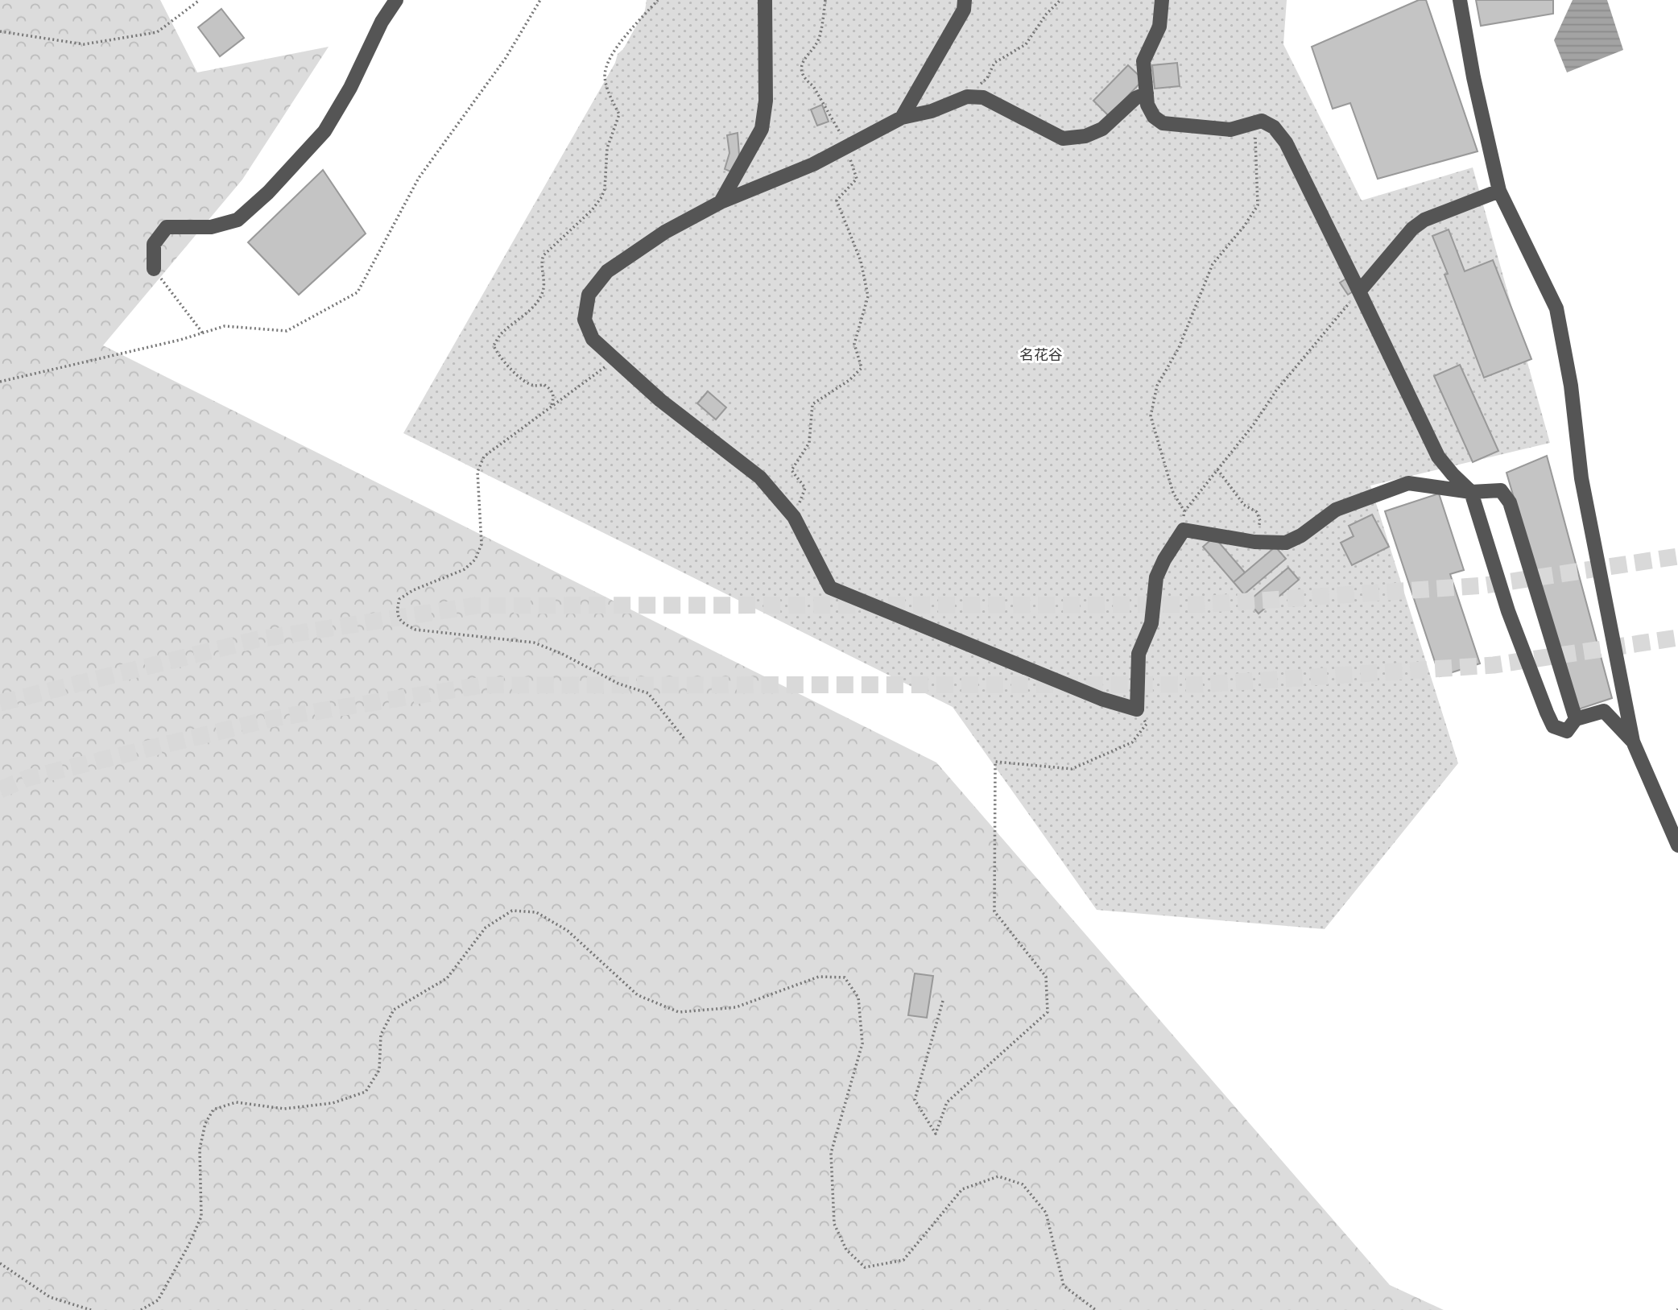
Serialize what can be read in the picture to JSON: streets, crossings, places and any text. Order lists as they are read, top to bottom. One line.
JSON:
{"parks":["名花谷"]}
